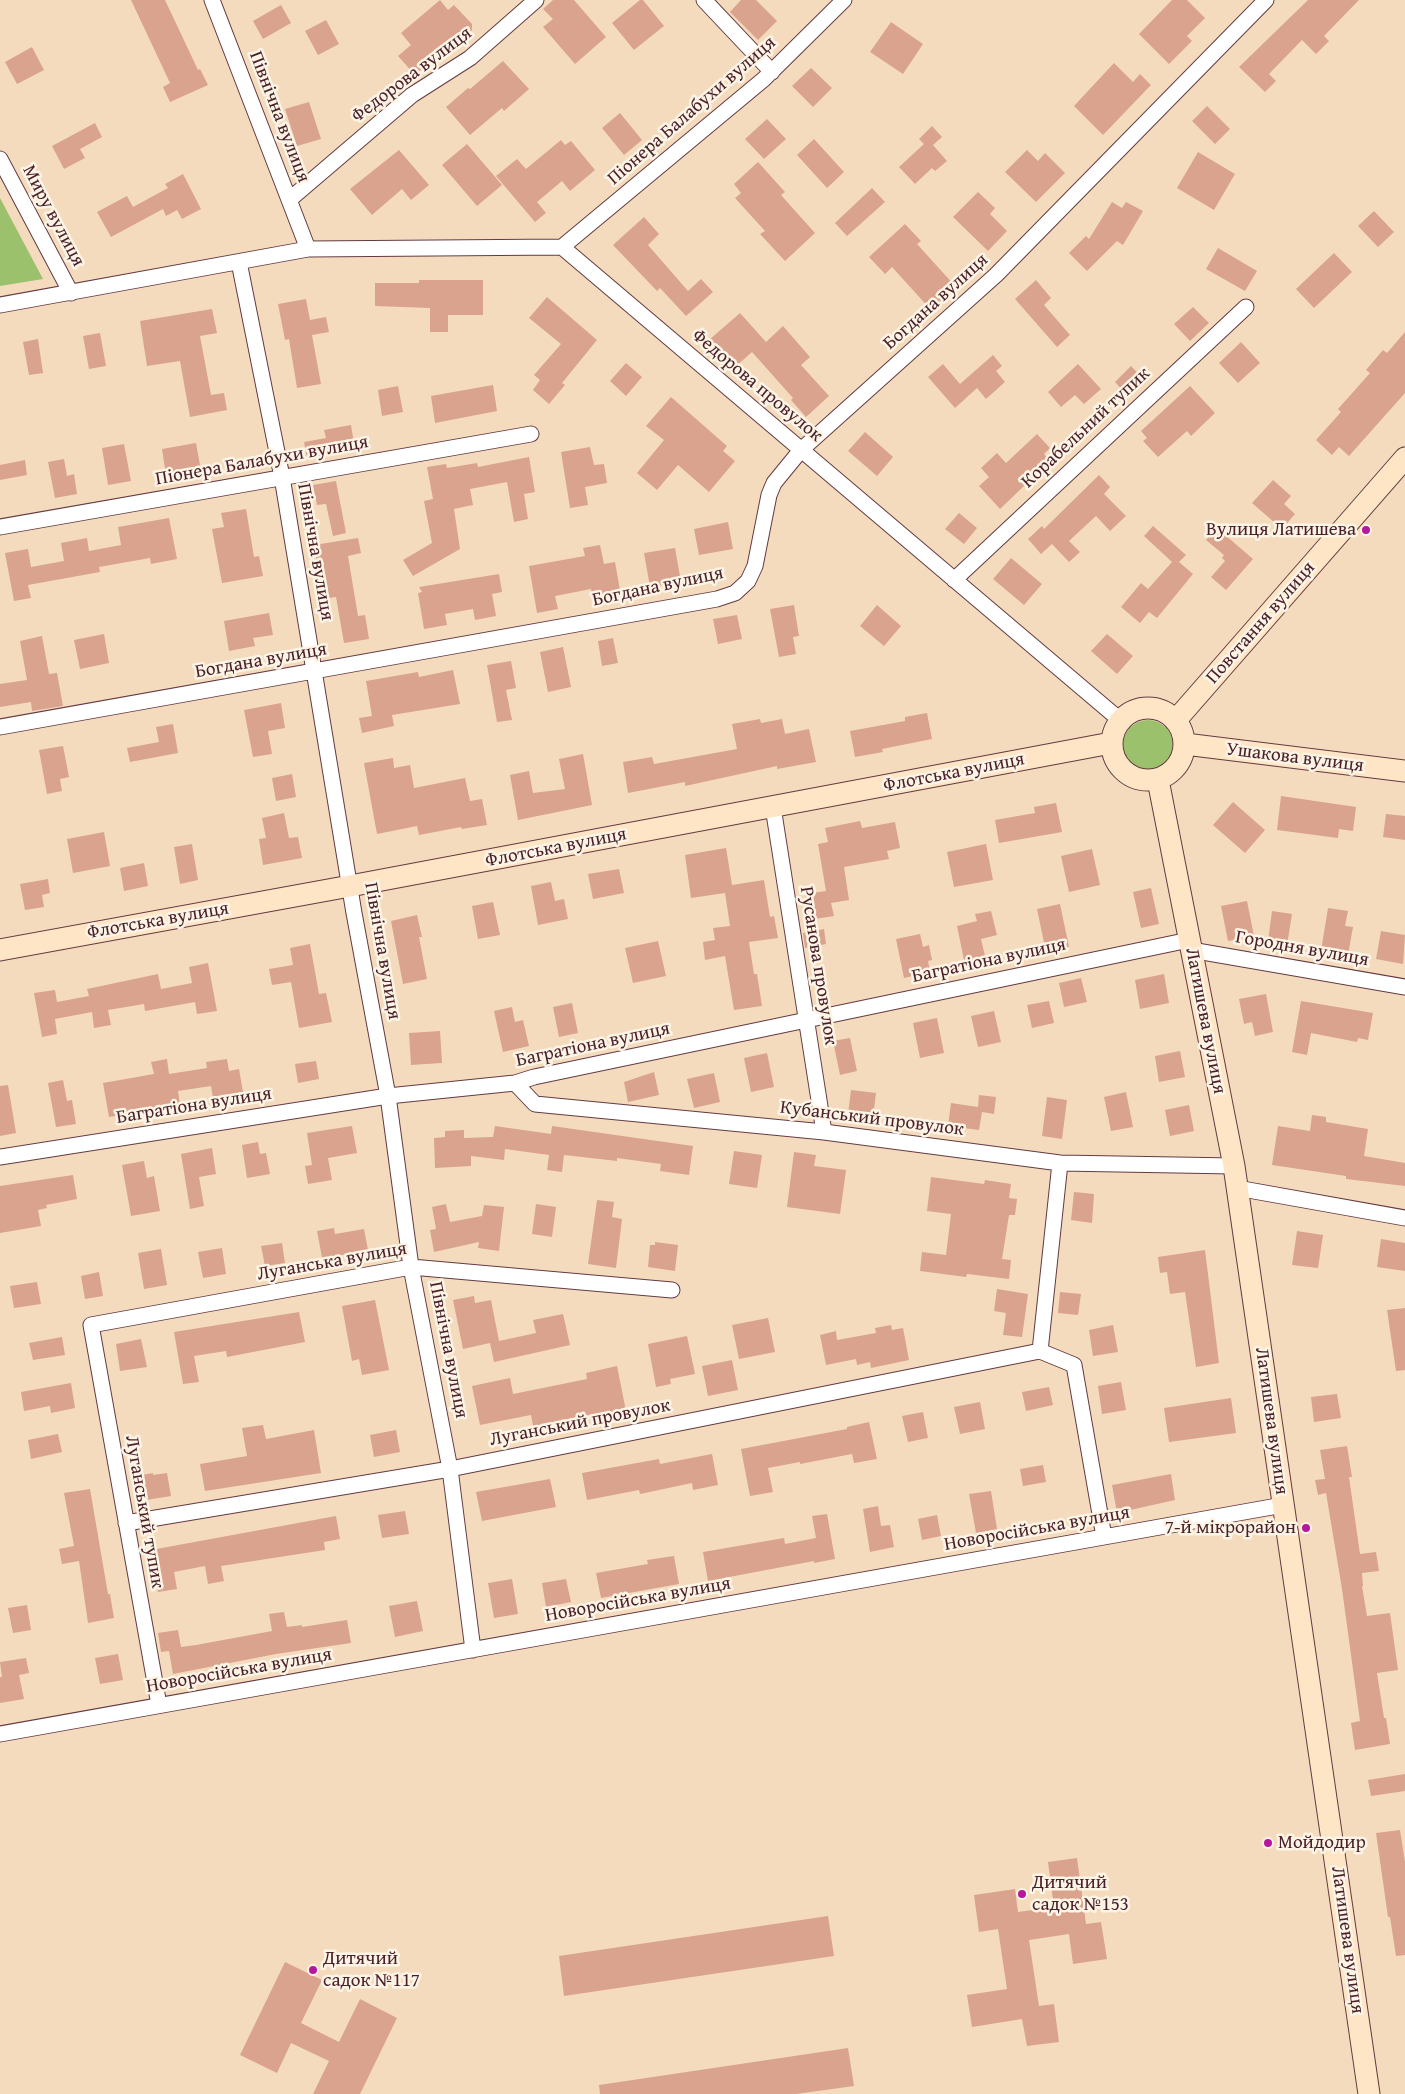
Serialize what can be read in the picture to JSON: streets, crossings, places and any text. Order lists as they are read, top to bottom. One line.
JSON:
{"streets":{"street":["Федорова вулиця","Піонера Балабухи вулиця","Північна вулиця","Миру вулиця","Богдана вулиця","Федорова провулок","Корабельний тупик","Повстання вулиця","Ушакова вулиця","Флотська вулиця","Городня вулиця","Багратіона вулиця","Русанова провулок","Латишева вулиця","Кубанський провулок","Луганська вулиця","Луганський провулок","Луганський тупик","Новоросійська вулиця"]},"crossings":[["Федорова вулиця","Північна вулиця"],["Піонера Балабухи вулиця","Північна вулиця"],["Піонера Балабухи вулиця","Федорова провулок"],["Північна вулиця","Богдана вулиця"],["Північна вулиця","Флотська вулиця"],["Північна вулиця","Багратіона вулиця"],["Північна вулиця","Луганська вулиця"],["Північна вулиця","Луганський провулок"],["Північна вулиця","Новоросійська вулиця"],["Богдана вулиця","Федорова провулок"],["Федорова провулок","Корабельний тупик"],["Федорова провулок","Повстання вулиця"],["Федорова провулок","Ушакова вулиця"],["Федорова провулок","Флотська вулиця"],["Федорова провулок","Латишева вулиця"],["Повстання вулиця","Ушакова вулиця"],["Повстання вулиця","Флотська вулиця"],["Повстання вулиця","Латишева вулиця"],["Ушакова вулиця","Флотська вулиця"],["Ушакова вулиця","Латишева вулиця"],["Флотська вулиця","Русанова провулок"],["Флотська вулиця","Латишева вулиця"],["Городня вулиця","Багратіона вулиця"],["Городня вулиця","Латишева вулиця"],["Багратіона вулиця","Русанова провулок"],["Багратіона вулиця","Латишева вулиця"],["Багратіона вулиця","Кубанський провулок"],["Русанова провулок","Кубанський провулок"],["Латишева вулиця","Кубанський провулок"],["Латишева вулиця","Новоросійська вулиця"],["Луганська вулиця","Луганський тупик"],["Луганський провулок","Луганський тупик"],["Луганський тупик","Новоросійська вулиця"]],"places":["Вулиця Латишева","7-й мікрорайон","Мойдодир","Дитячий садок №153","Дитячий садок №117"]}
